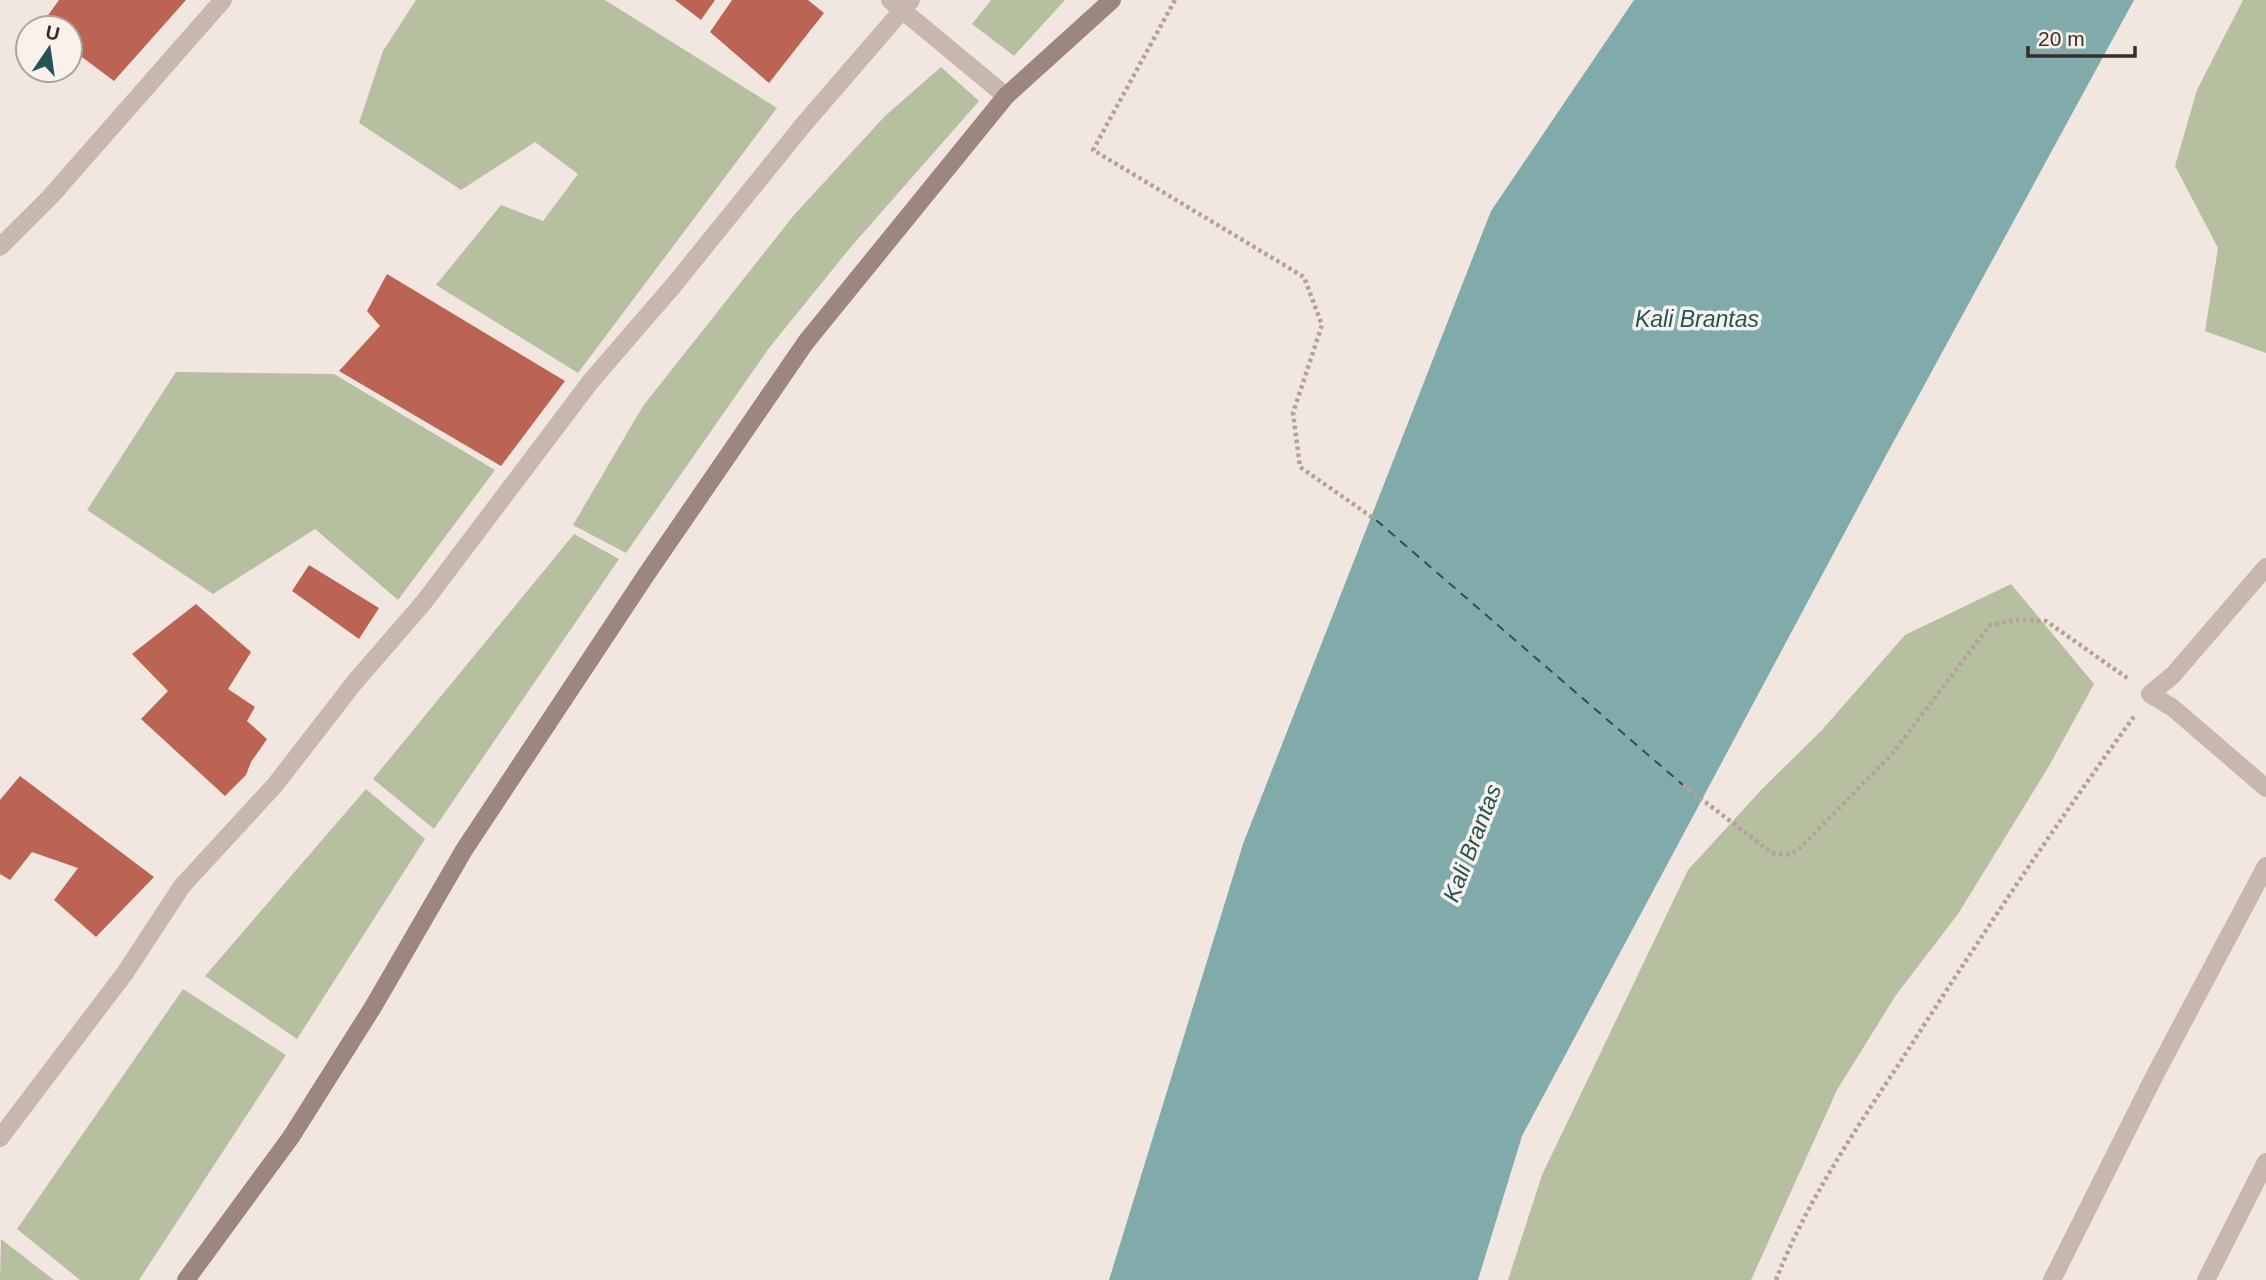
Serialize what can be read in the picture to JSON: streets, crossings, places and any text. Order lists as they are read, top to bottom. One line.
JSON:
{"water":["Kali Brantas"],"scale_bar":"20 m","north":"top"}
